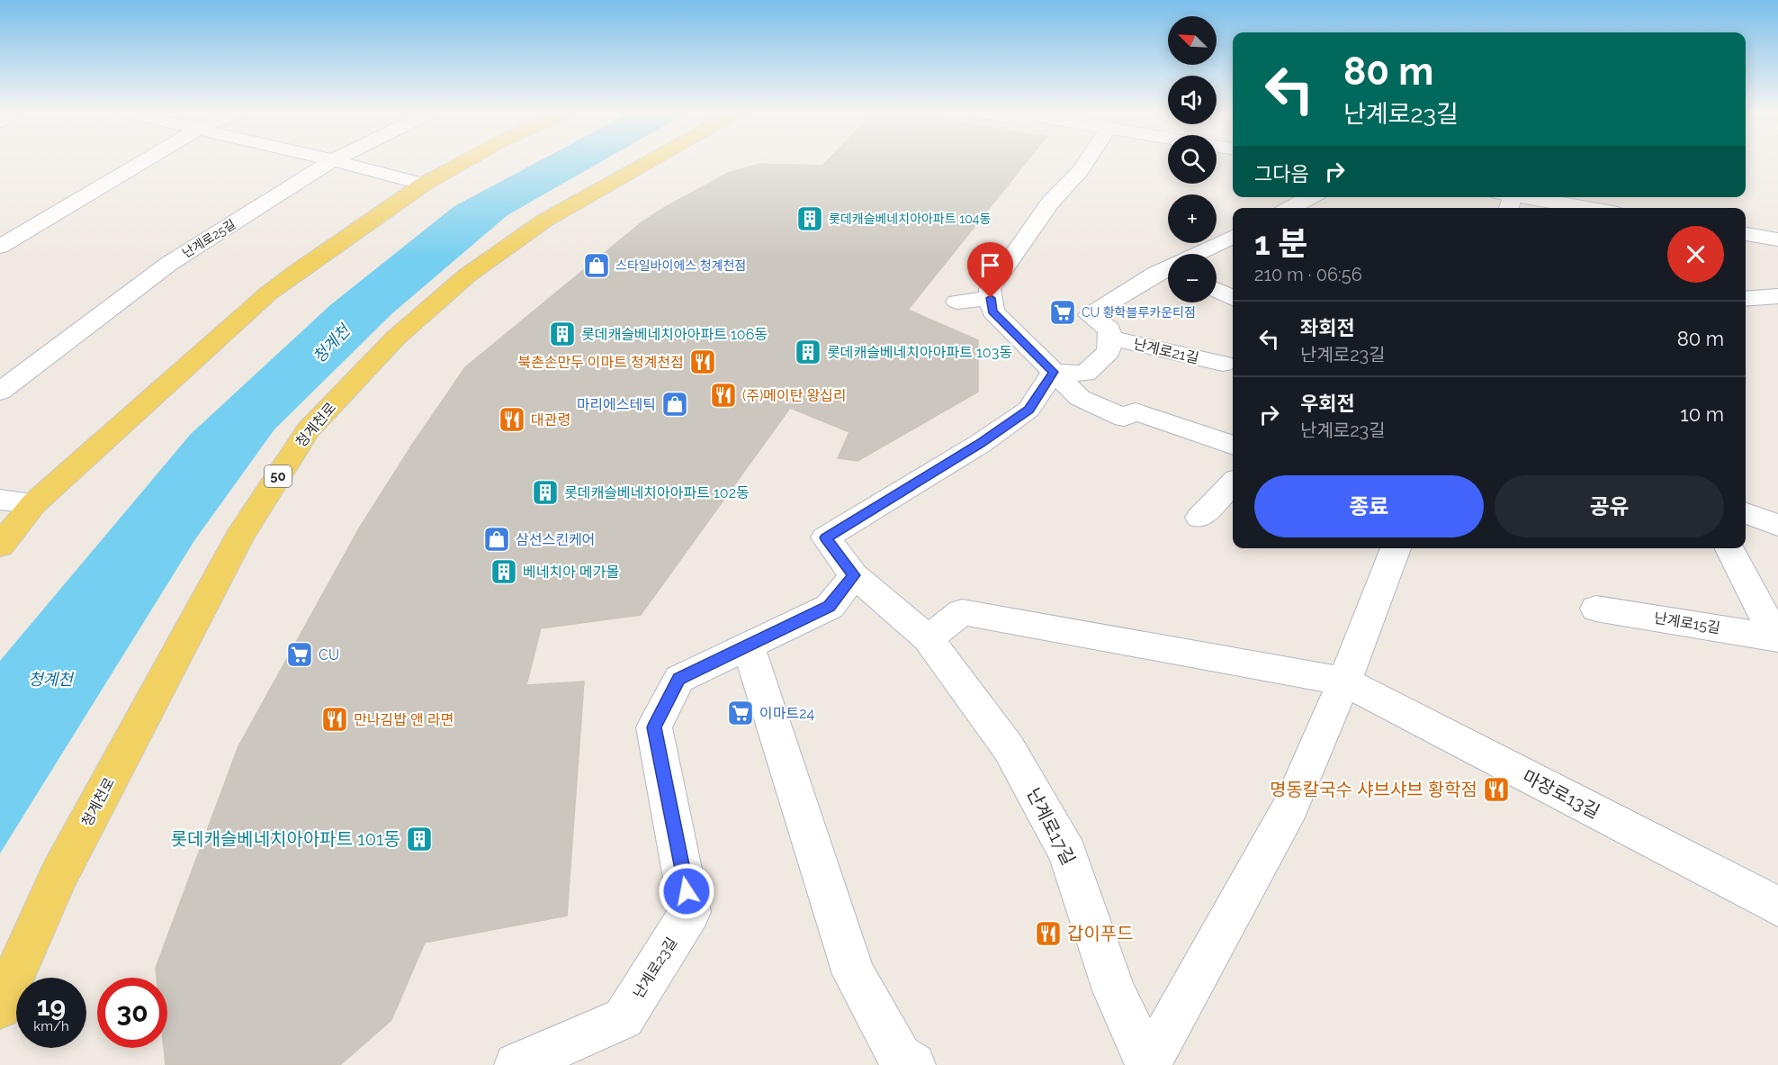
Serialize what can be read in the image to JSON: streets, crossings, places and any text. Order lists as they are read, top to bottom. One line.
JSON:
{"streets":{"main road":["청계천로","50"],"street":["난계로25길","난계로21길","난계로15길","마장로13길","난계로17길","난계로23길"]},"crossings":[["마장로13길","난계로17길"],["난계로17길","난계로23길"]],"water":["청계천"],"places":{"building":["롯데캐슬베네치아아파트 104동","롯데캐슬베네치아아파트 106동","롯데캐슬베네치아아파트 103동","롯데캐슬베네치아아파트 102동","베네치아 메가몰","롯데캐슬베네치아아파트 101동"],"shop":["스타일바이에스 청계천점","마리에스테틱","삼선스킨케어"],"supermarket":["CU 황학블루카운티점","CU","이마트24"],"restaurant":["북촌손만두 이마트 청계천점","(주)메이탄 왕십리","대관령","만나김밥 앤 라면","명동칼국수 샤브샤브 황학점","갑이푸드"]},"north":"top left","page":{"map_buttons":["+","−"],"turn":["80 m","난계로23길"],"then":"그다음","heading":["1 분","210 m · 06:56"],"list":[{"name":"좌회전","note":"난계로23길","value":"80 m"},{"name":"우회전","note":"난계로23길","value":"10 m"}],"buttons":["종료","공유"],"speed":"19 km/h","limit":"30"}}
